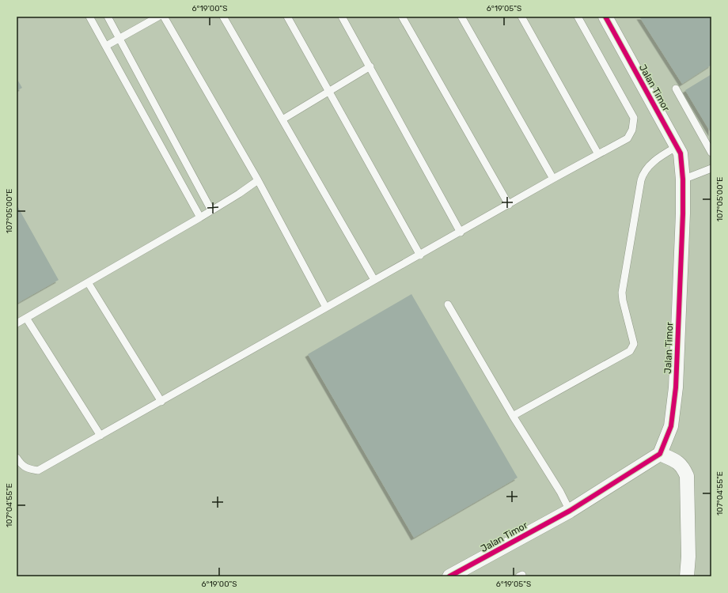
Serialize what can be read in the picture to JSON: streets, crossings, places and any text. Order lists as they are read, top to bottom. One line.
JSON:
{"streets":{"street":["Jalan Timor"]},"coordinates":["6°19'00\"S","6°19'05\"S","107°05'00\"E","107°04'55\"E"]}
